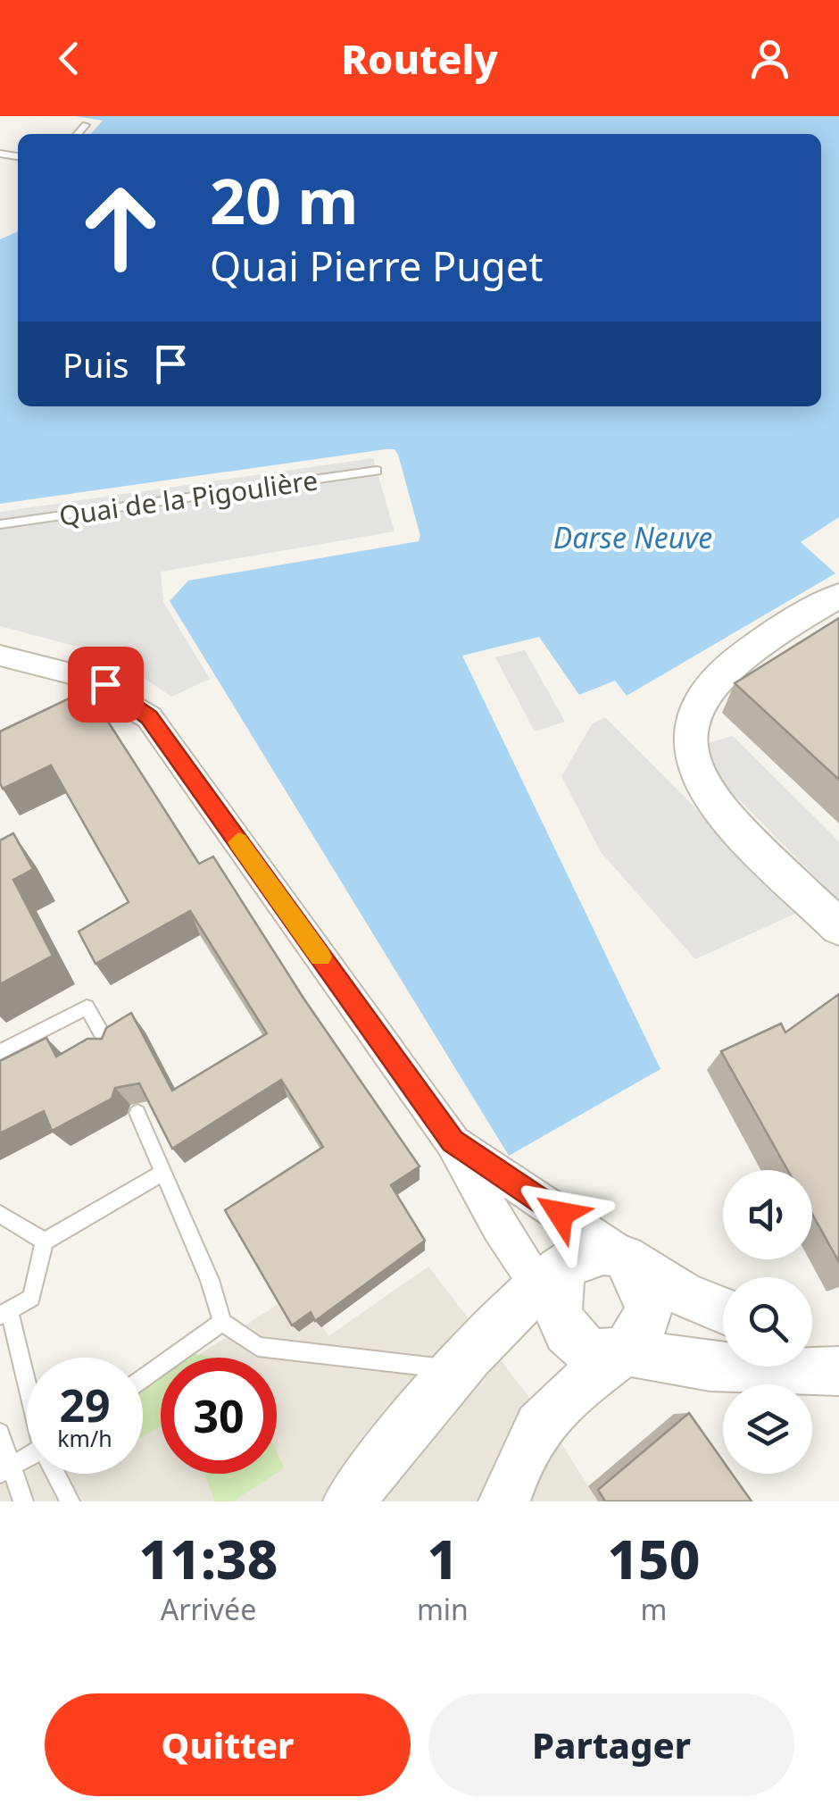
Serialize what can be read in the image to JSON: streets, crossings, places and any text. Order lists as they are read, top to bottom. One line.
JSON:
{"streets":{"lane":["Quai de la Pigoulière"]},"water":["Darse Neuve"],"page":{"header":"Routely","turn":["20 m","Quai Pierre Puget"],"then":"Puis","speed":"29 km/h","limit":"30","eta":["11:38","Arrivée","1","min","150","m"],"buttons":["Quitter","Partager"]}}
